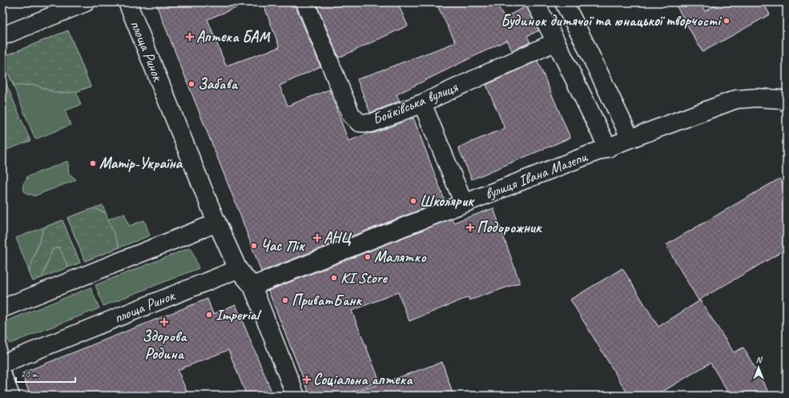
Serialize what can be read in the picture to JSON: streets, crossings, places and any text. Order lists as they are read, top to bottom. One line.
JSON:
{"streets":{"street":["площа Ринок","Бойківська вулиця","вулиця Івана Мазепи"]},"places":{"other":["Будинок дитячої та юнацької творчості","Забава","Матір-Україна","Школярик","Час Пік","Малятко","KI Store","ПриватБанк","Imperial"],"health":["Аптека БАМ","Подорожник","АНЦ","Здорова Родина","Соціальна аптека"]},"scale_bar":"20 m","north":"top"}
